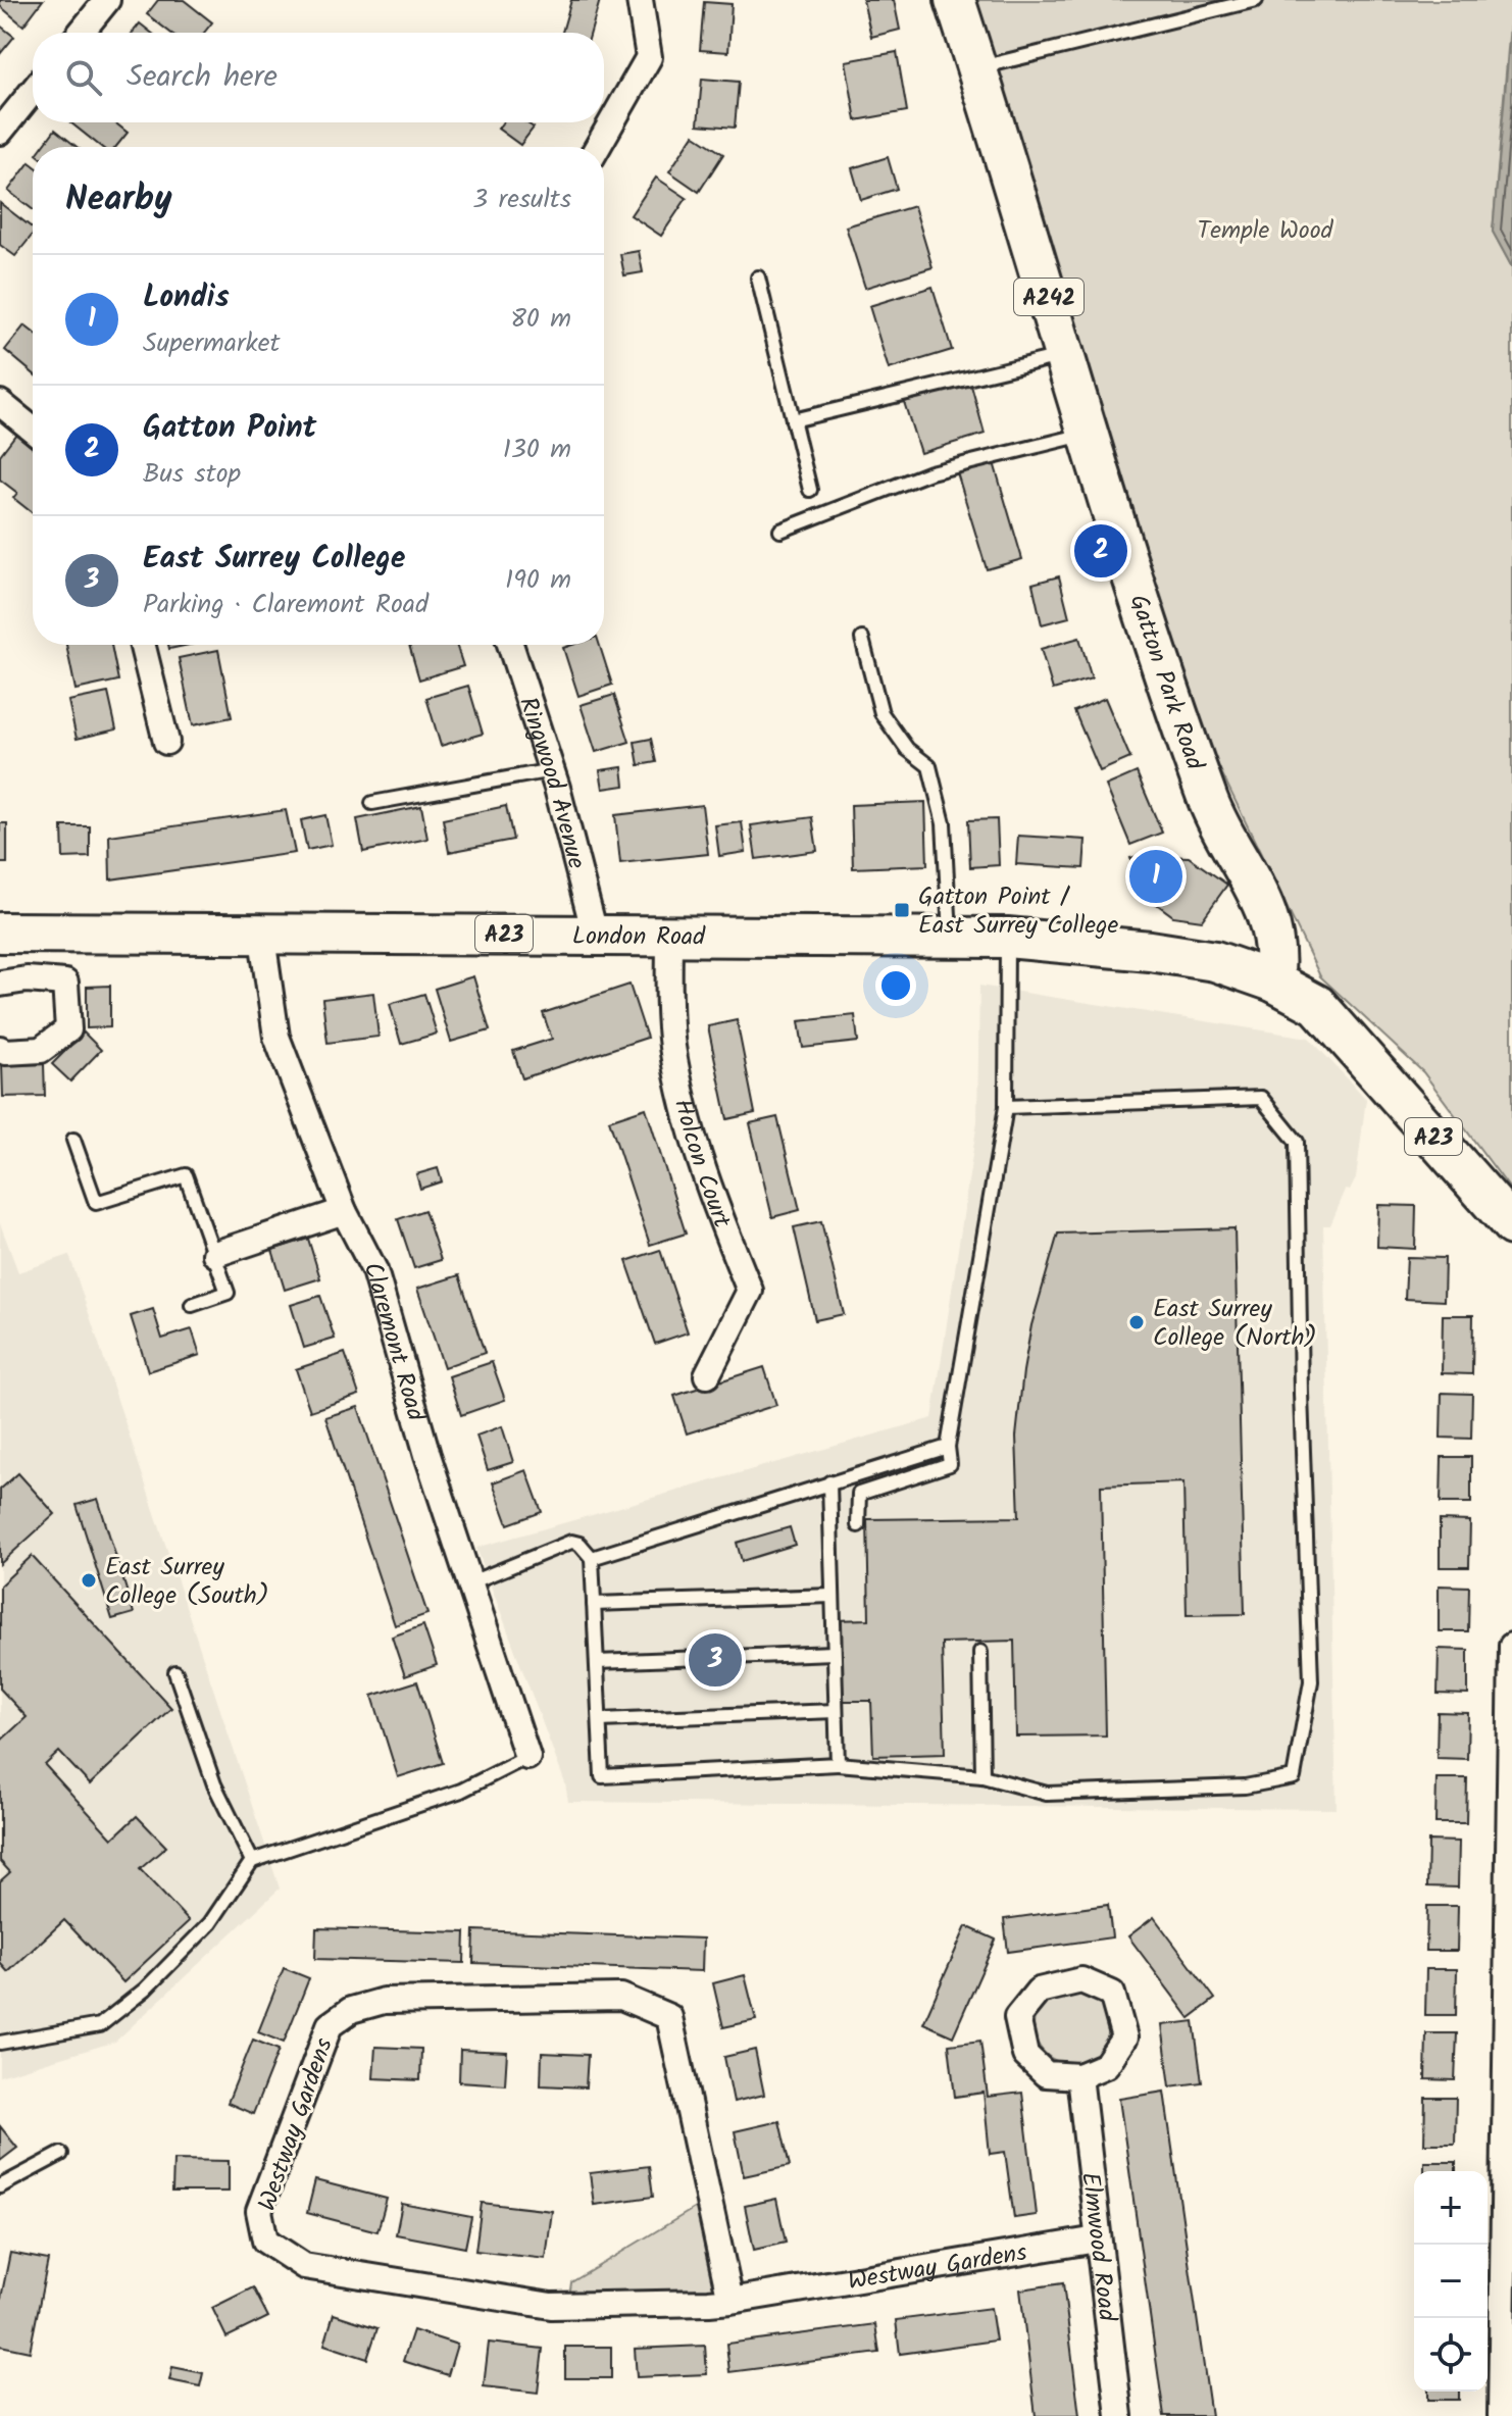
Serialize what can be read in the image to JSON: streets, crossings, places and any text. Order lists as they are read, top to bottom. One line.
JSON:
{"streets":{"main road":["A242","Gatton Park Road","A23","London Road"],"street":["Ringwood Avenue","Holcon Court","Claremont Road","Westway Gardens","Elmwood Road"]},"crossings":[["Gatton Park Road","A23"],["Gatton Park Road","London Road"],["Ringwood Avenue","London Road"],["A23","London Road"],["London Road","Holcon Court"],["London Road","Claremont Road"],["Westway Gardens","Elmwood Road"]],"parks":["Temple Wood"],"places":{"transit":["Gatton Point / East Surrey College"],"other":["East Surrey College (North)","East Surrey College (South)"]},"page":{"search":"Search here","heading":["Nearby","3 results"],"list":[{"mark":"1","name":"Londis","note":"Supermarket","value":"80 m"},{"mark":"2","name":"Gatton Point","note":"Bus stop","value":"130 m"},{"mark":"3","name":"East Surrey College","note":"Parking · Claremont Road","value":"190 m"}],"pins":["2","1","3"],"map_buttons":["+","−"]}}
